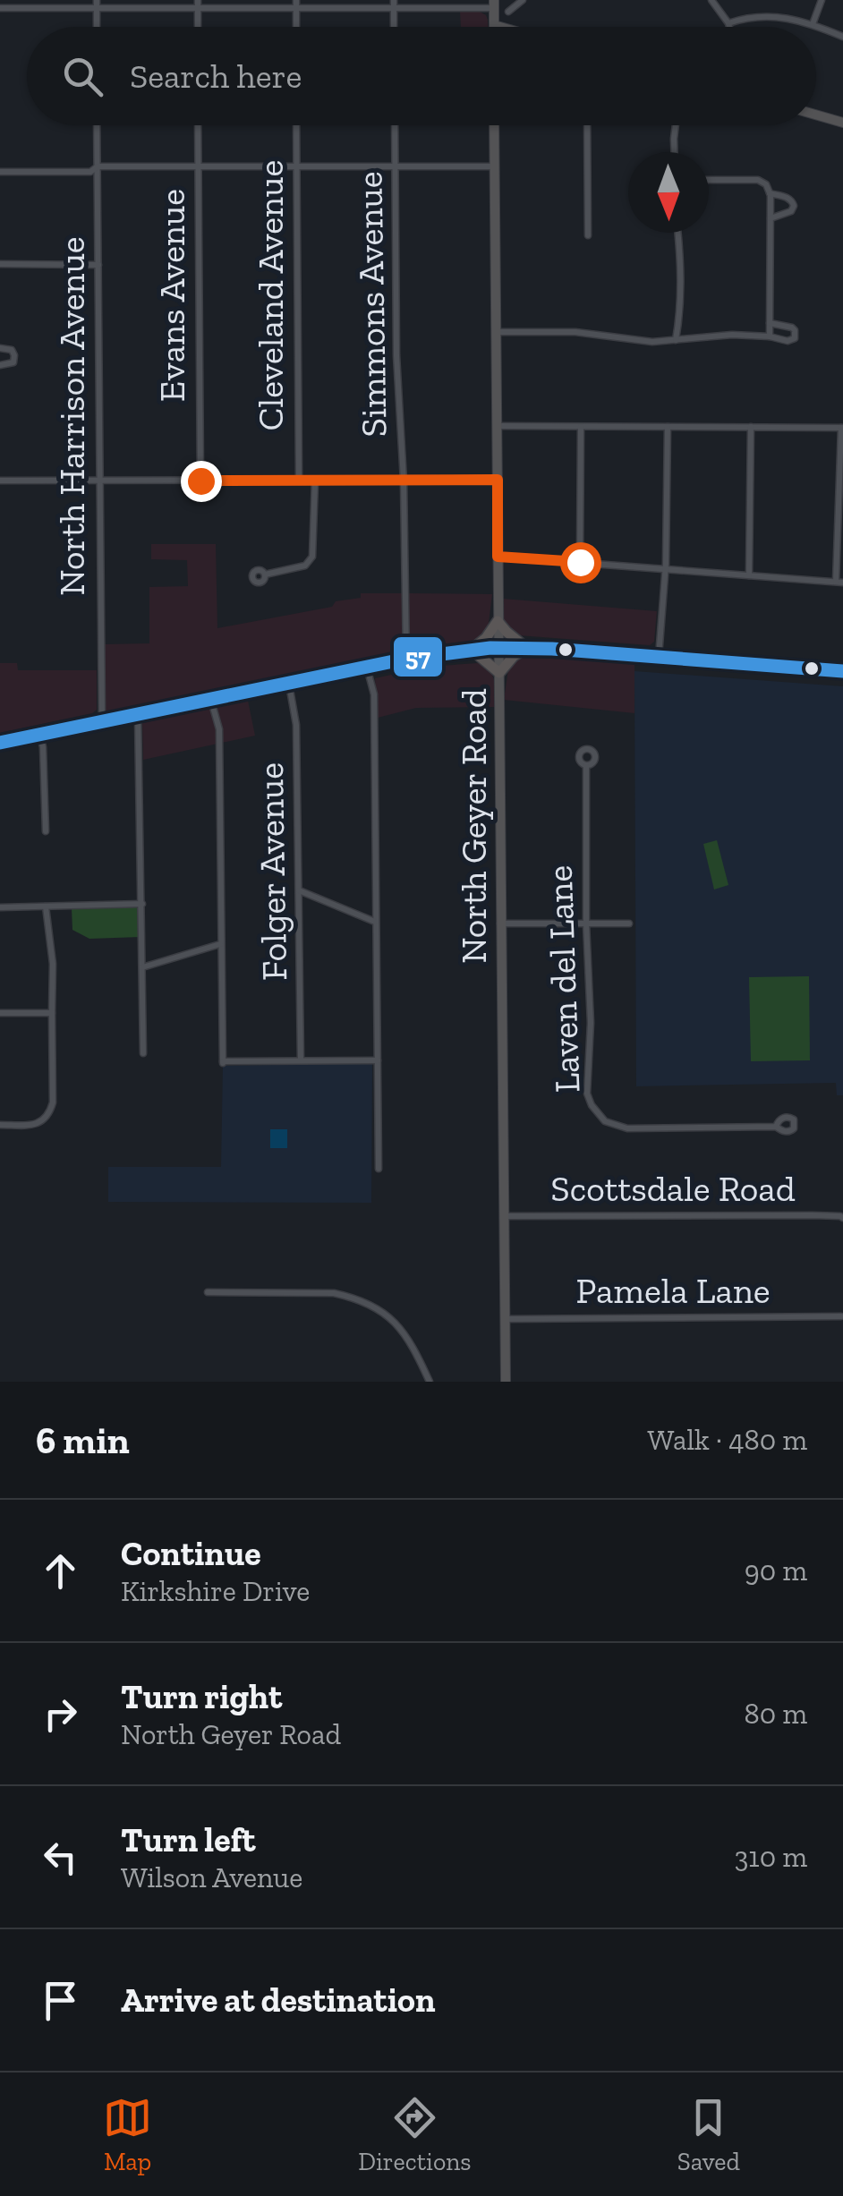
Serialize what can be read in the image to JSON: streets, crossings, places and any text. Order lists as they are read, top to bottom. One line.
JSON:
{"streets":{"street":["Evans Avenue","Cleveland Avenue","Simmons Avenue","North Harrison Avenue","North Geyer Road","Folger Avenue","Laven del Lane","Scottsdale Road","Pamela Lane"]},"crossings":[["North Geyer Road","Scottsdale Road"],["North Geyer Road","Pamela Lane"]],"lines":["transit line 57"],"north":"bottom","page":{"search":"Search here","heading":["6 min","Walk · 480 m"],"list":[["Continue","Kirkshire Drive","90 m"],["Turn right","North Geyer Road","80 m"],["Turn left","Wilson Avenue","310 m"],"Arrive at destination"],"nav":["Map","Directions","Saved"]}}
